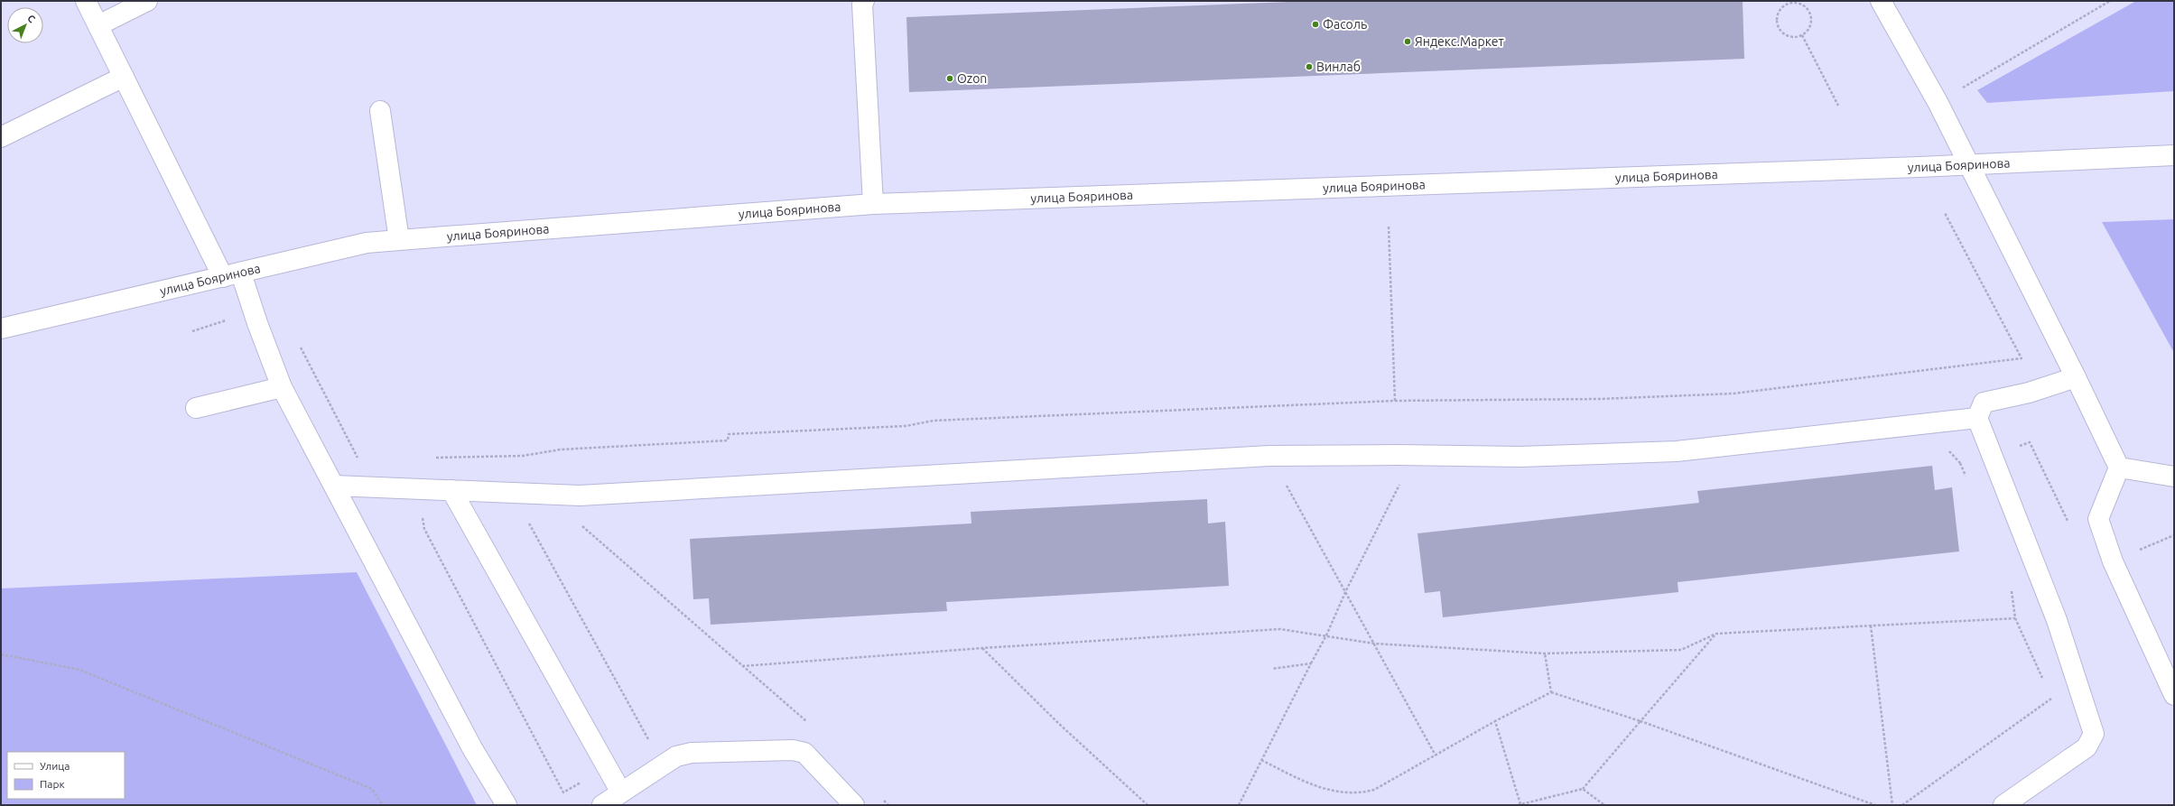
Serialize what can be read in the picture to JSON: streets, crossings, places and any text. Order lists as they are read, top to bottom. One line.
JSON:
{"streets":{"street":["улица Бояринова"]},"places":["Фасоль","Яндекс.Маркет","Винлаб","Ozon"],"legend":["Улица","Парк"],"north":"top right"}
